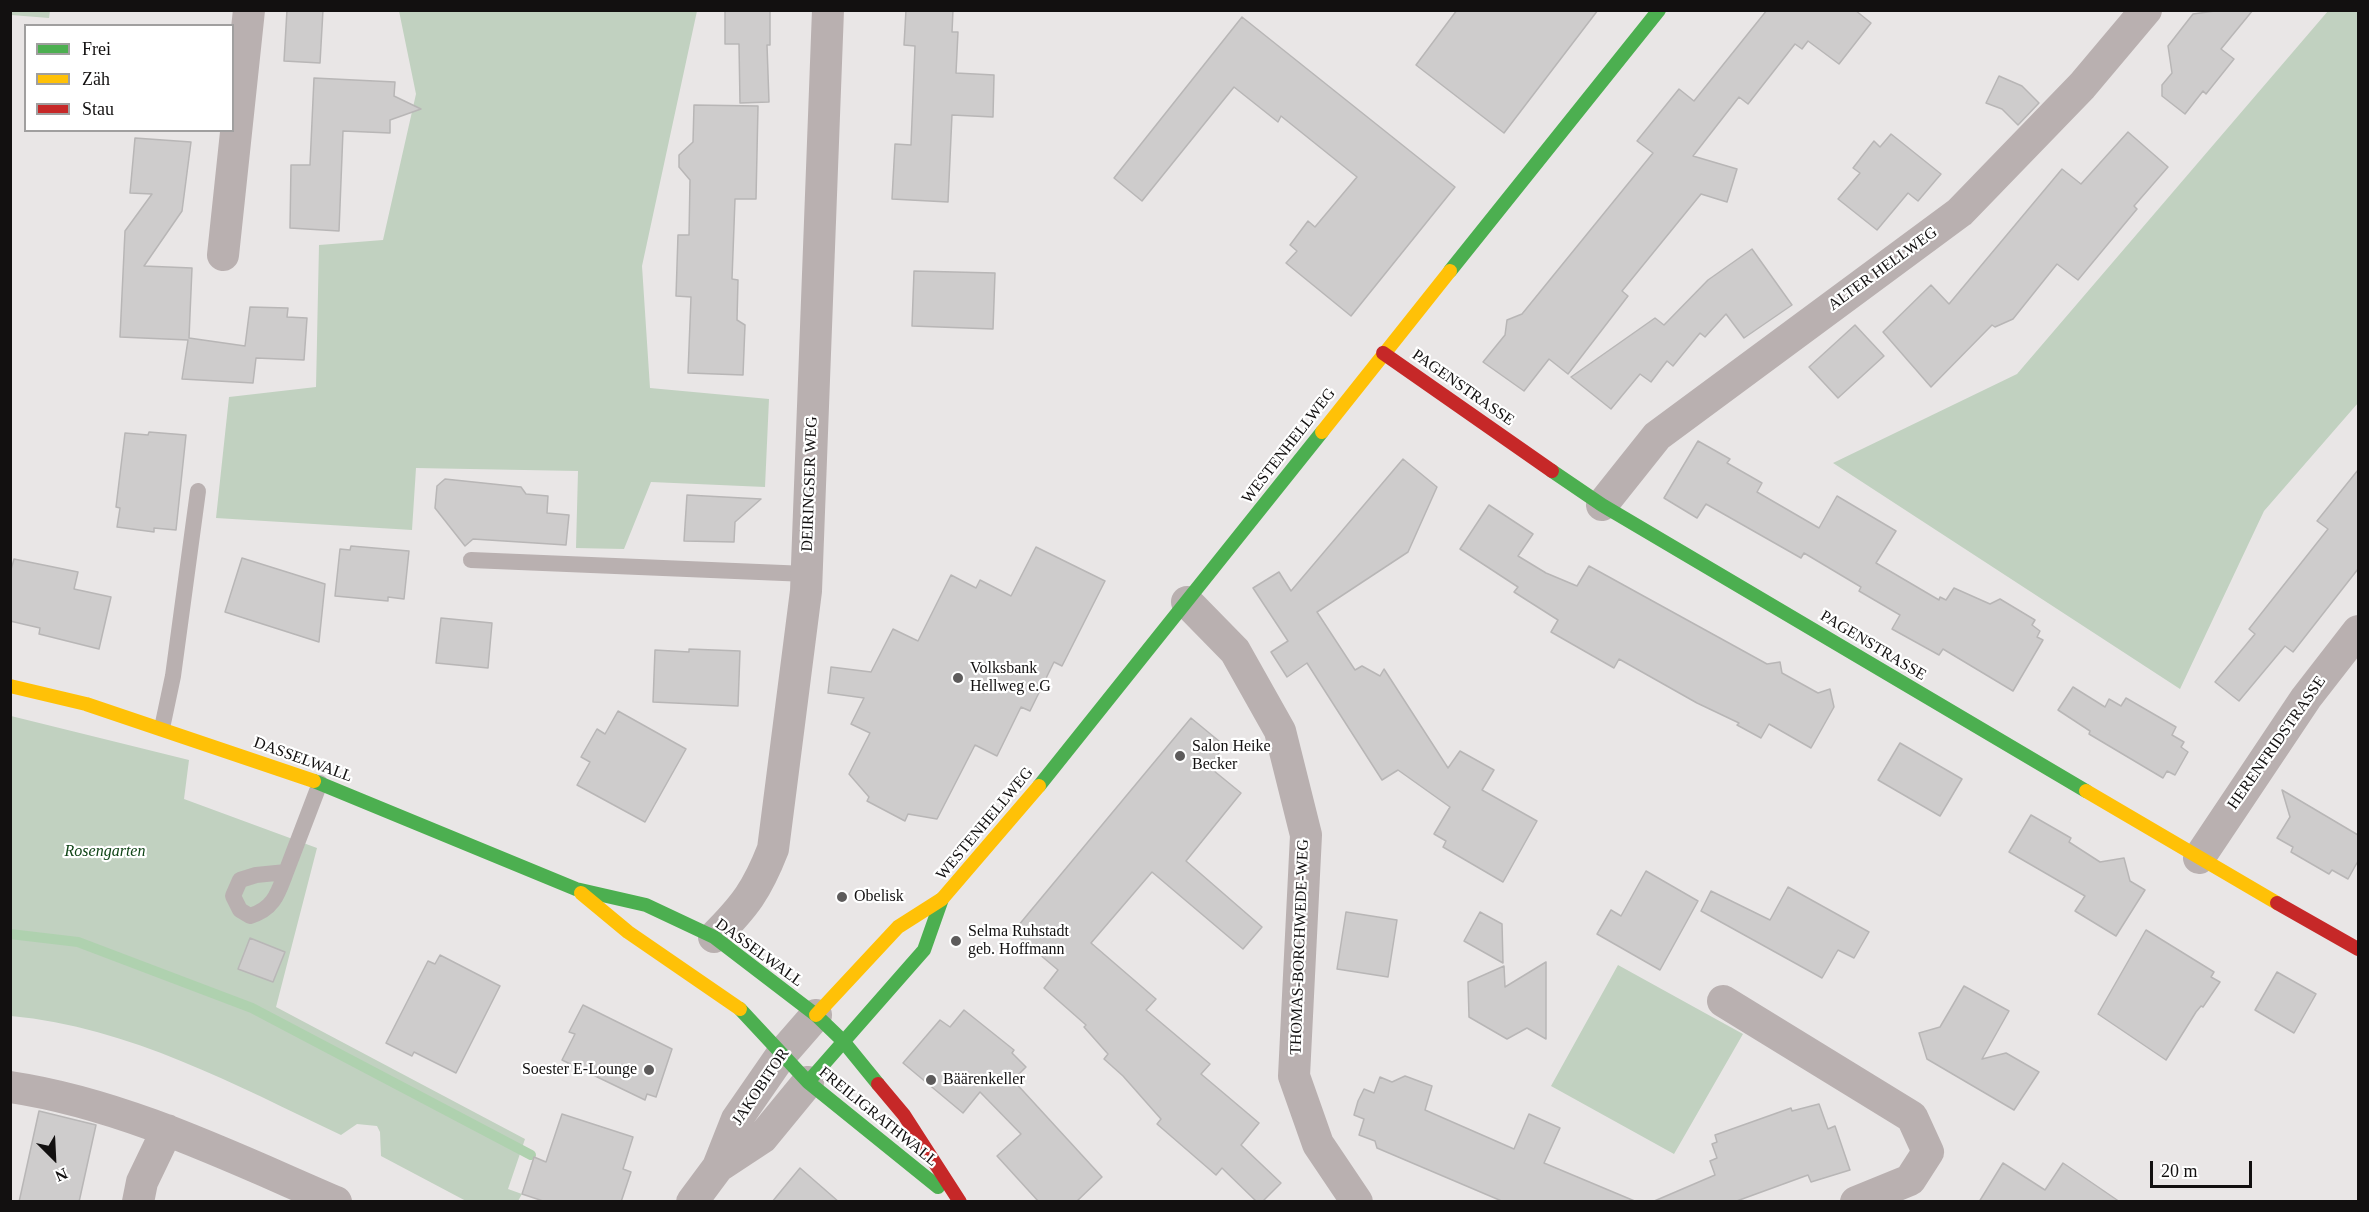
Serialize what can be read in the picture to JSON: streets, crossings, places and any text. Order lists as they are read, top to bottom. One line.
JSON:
{"streets":{"street":["ALTER HELLWEG","PAGENSTRASSE","WESTENHELLWEG","DEIRINGSER WEG","HERENFRIDSTRASSE","DASSELWALL","THOMAS-BORCHWEDE-WEG","JAKOBITOR","FREILIGRATHWALL"]},"crossings":[["ALTER HELLWEG","PAGENSTRASSE"],["PAGENSTRASSE","WESTENHELLWEG"],["PAGENSTRASSE","HERENFRIDSTRASSE"],["WESTENHELLWEG","DASSELWALL"],["WESTENHELLWEG","THOMAS-BORCHWEDE-WEG"],["WESTENHELLWEG","JAKOBITOR"],["WESTENHELLWEG","FREILIGRATHWALL"],["DEIRINGSER WEG","DASSELWALL"],["DASSELWALL","JAKOBITOR"],["DASSELWALL","FREILIGRATHWALL"],["JAKOBITOR","FREILIGRATHWALL"]],"parks":["Rosengarten"],"places":["Volksbank Hellweg e.G","Salon Heike Becker","Obelisk","Selma Ruhstadt geb. Hoffmann","Soester E-Lounge","Bäärenkeller"],"legend":["Frei","Zäh","Stau"],"scale_bar":"20 m","north":"bottom right"}
